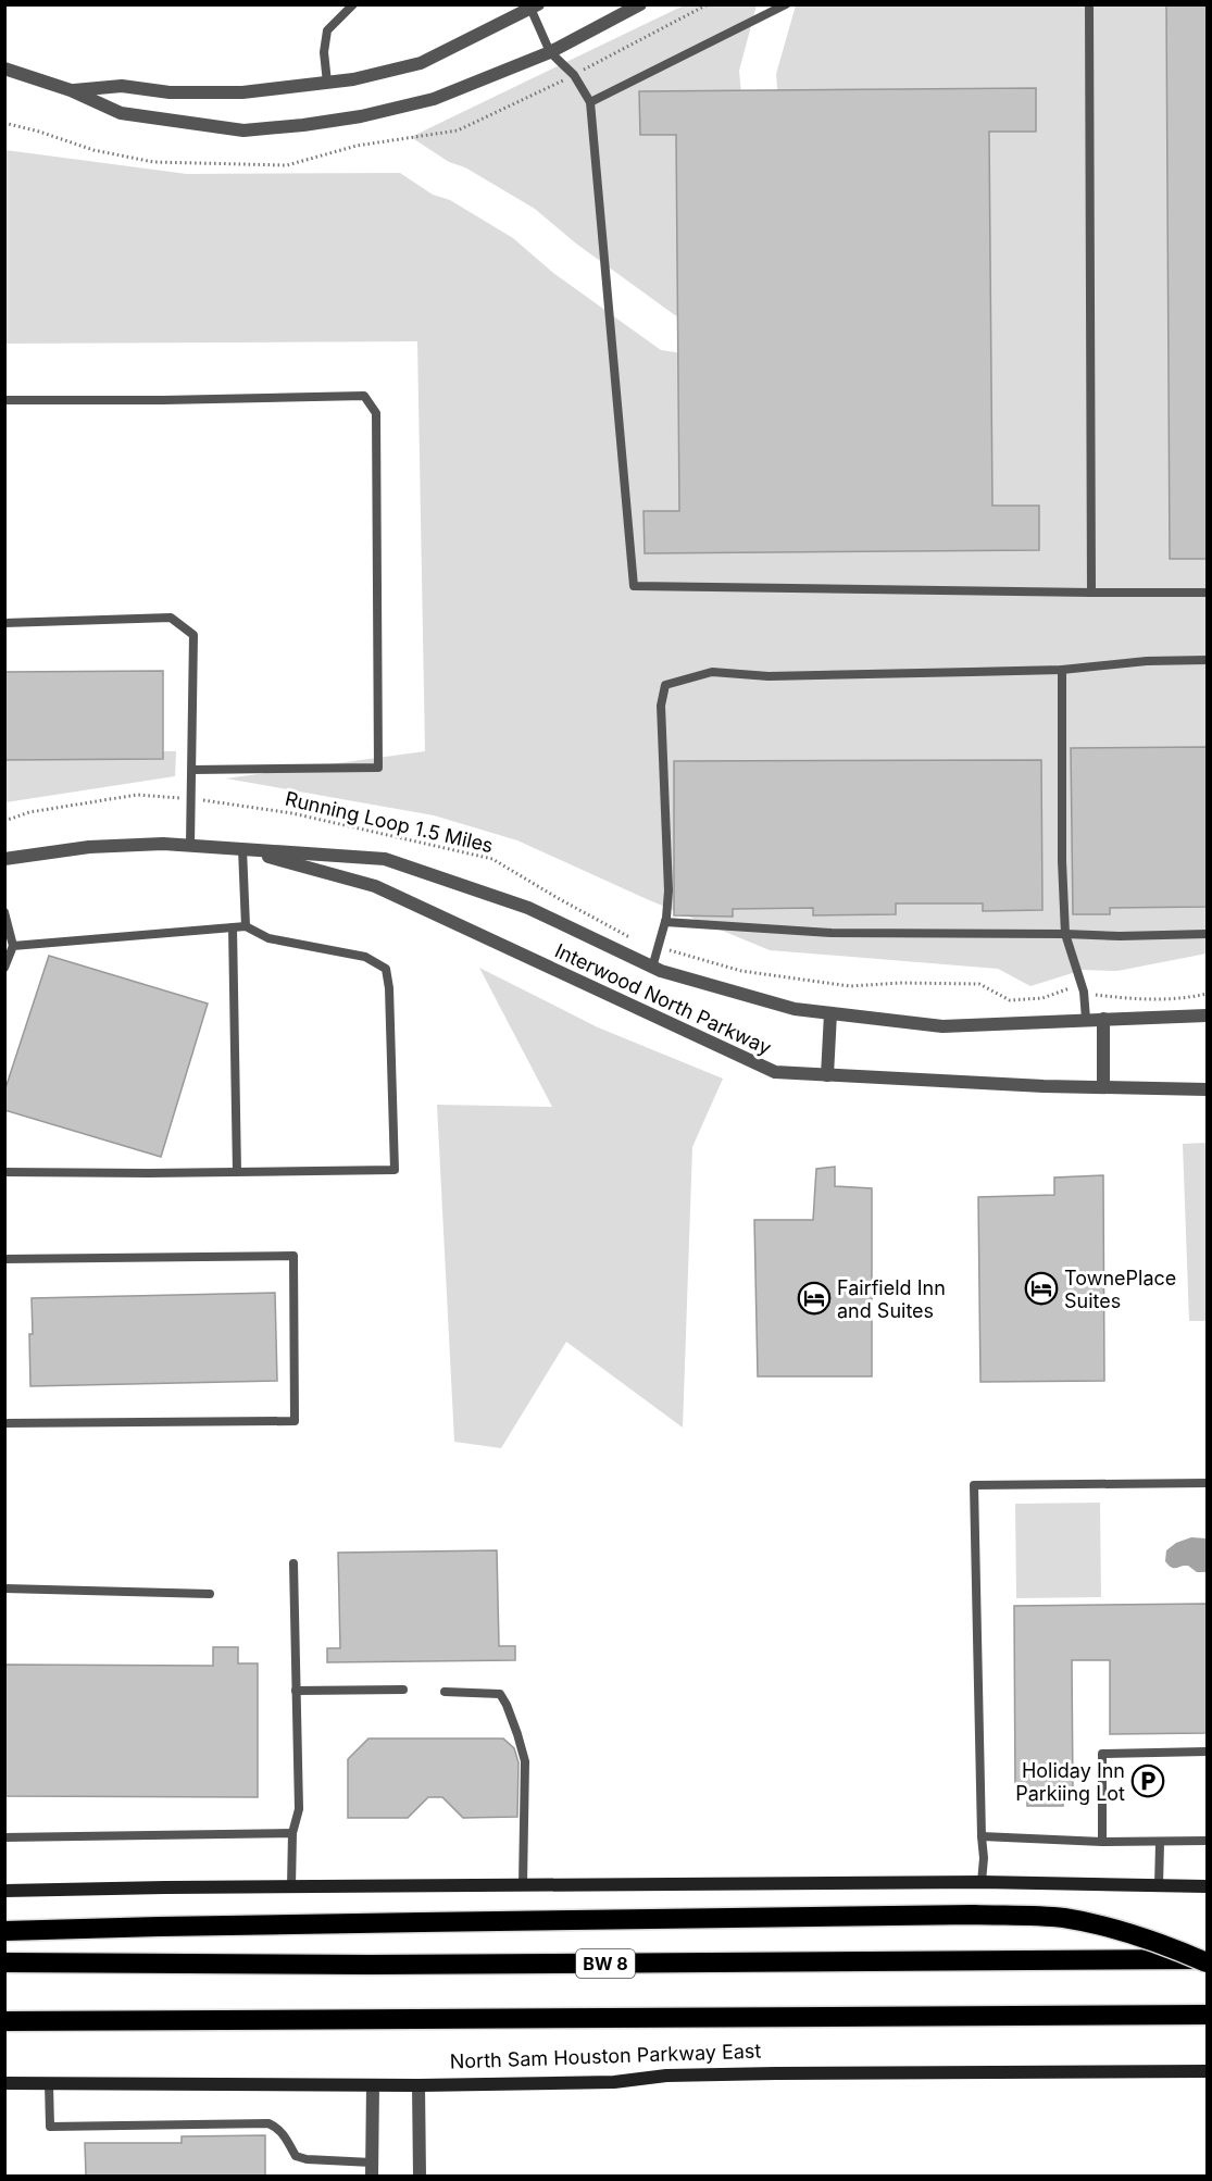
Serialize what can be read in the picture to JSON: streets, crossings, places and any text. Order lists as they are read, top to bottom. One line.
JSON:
{"streets":{"highway":["BW 8","North Sam Houston Parkway East"],"street":["Interwood North Parkway"],"path":["Running Loop 1.5 Miles"]},"places":{"hotel":["TownePlace Suites","Fairfield Inn and Suites"],"parking":["Holiday Inn Parkiing Lot"]}}
